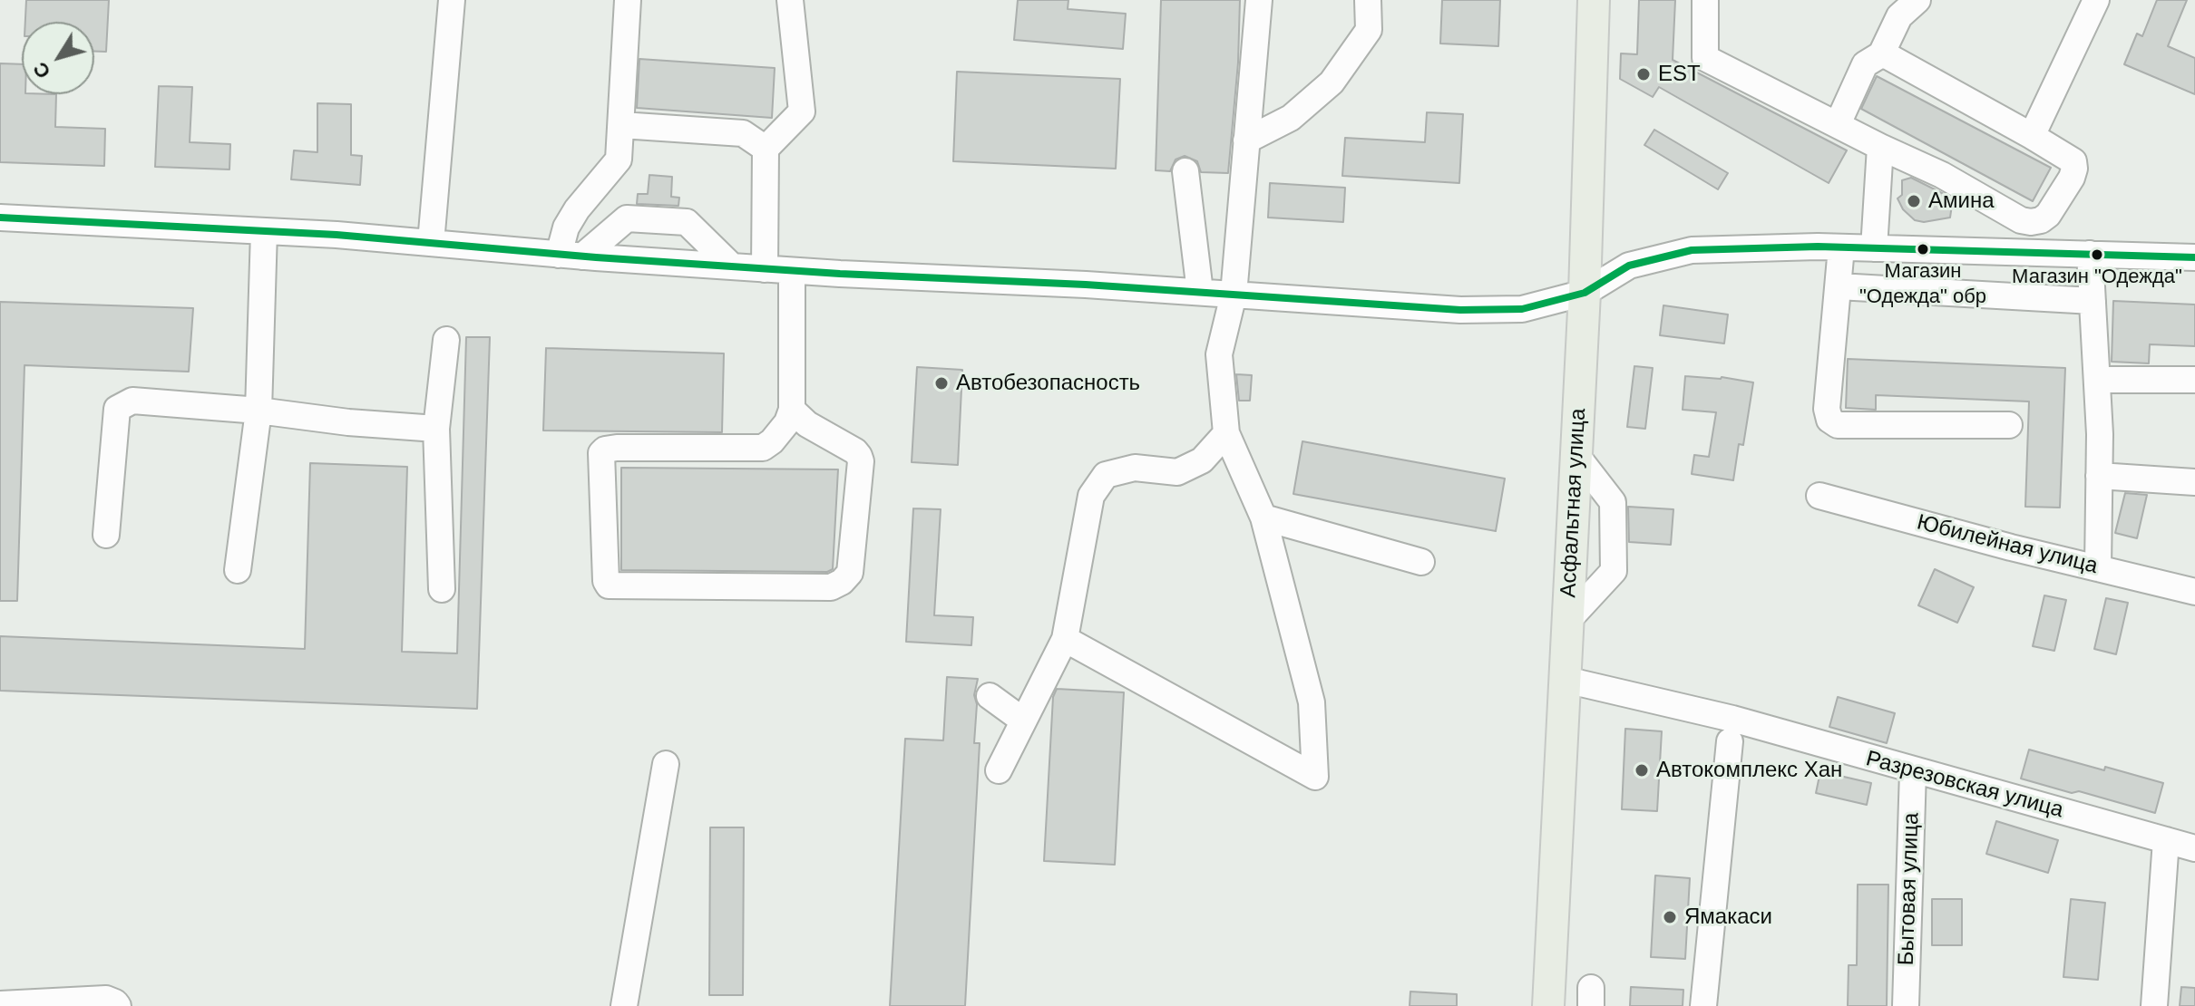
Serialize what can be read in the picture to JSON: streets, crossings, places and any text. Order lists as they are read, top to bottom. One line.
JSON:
{"streets":{"main road":["Асфальтная улица"],"street":["Юбилейная улица","Разрезовская улица","Бытовая улица"]},"crossings":[["Асфальтная улица","Разрезовская улица"],["Разрезовская улица","Бытовая улица"]],"places":["EST","Амина","Магазин \"Одежда\" обр","Магазин \"Одежда\"","Автобезопасность","Автокомплекс Хан","Ямакаси"],"north":"bottom left"}
